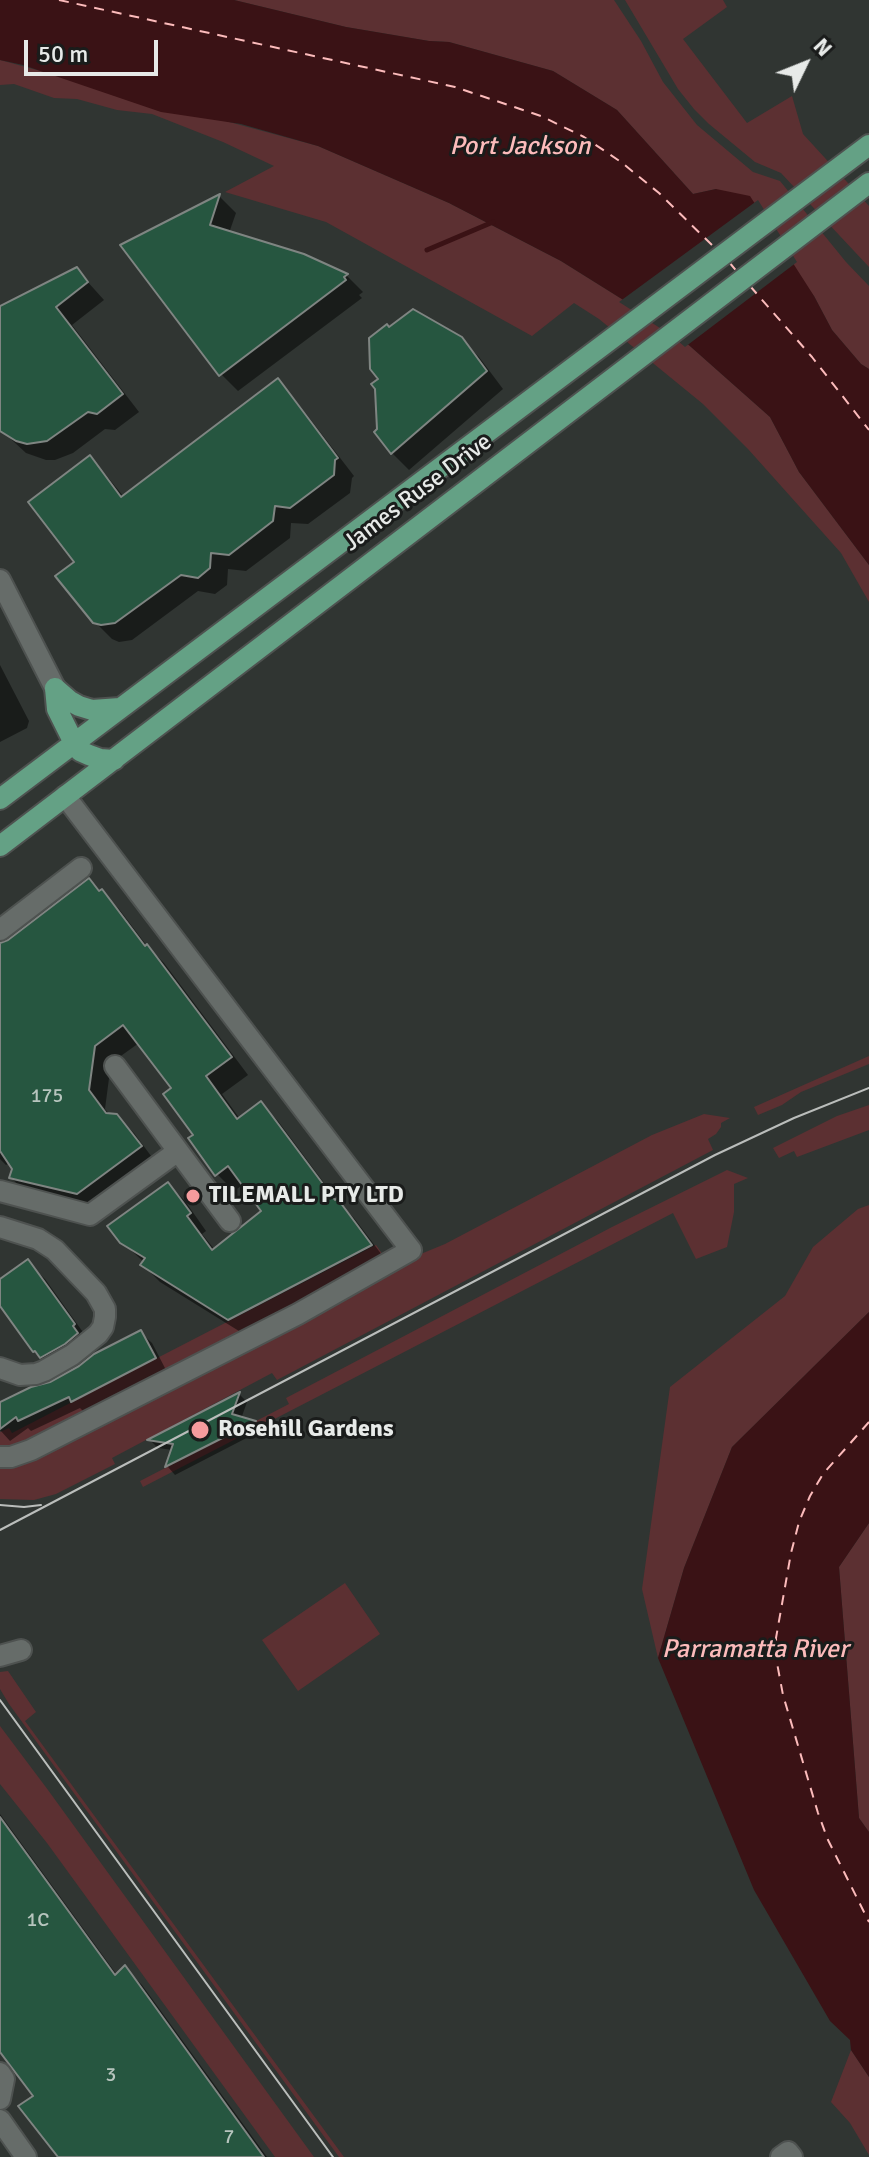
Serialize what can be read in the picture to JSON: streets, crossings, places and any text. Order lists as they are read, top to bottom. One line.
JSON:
{"streets":{"main road":["James Ruse Drive"]},"water":["Port Jackson","Parramatta River"],"places":["TILEMALL PTY LTD","Rosehill Gardens"],"house_numbers":["175","1C","3","7"],"scale_bar":"50 m","north":"top right"}
